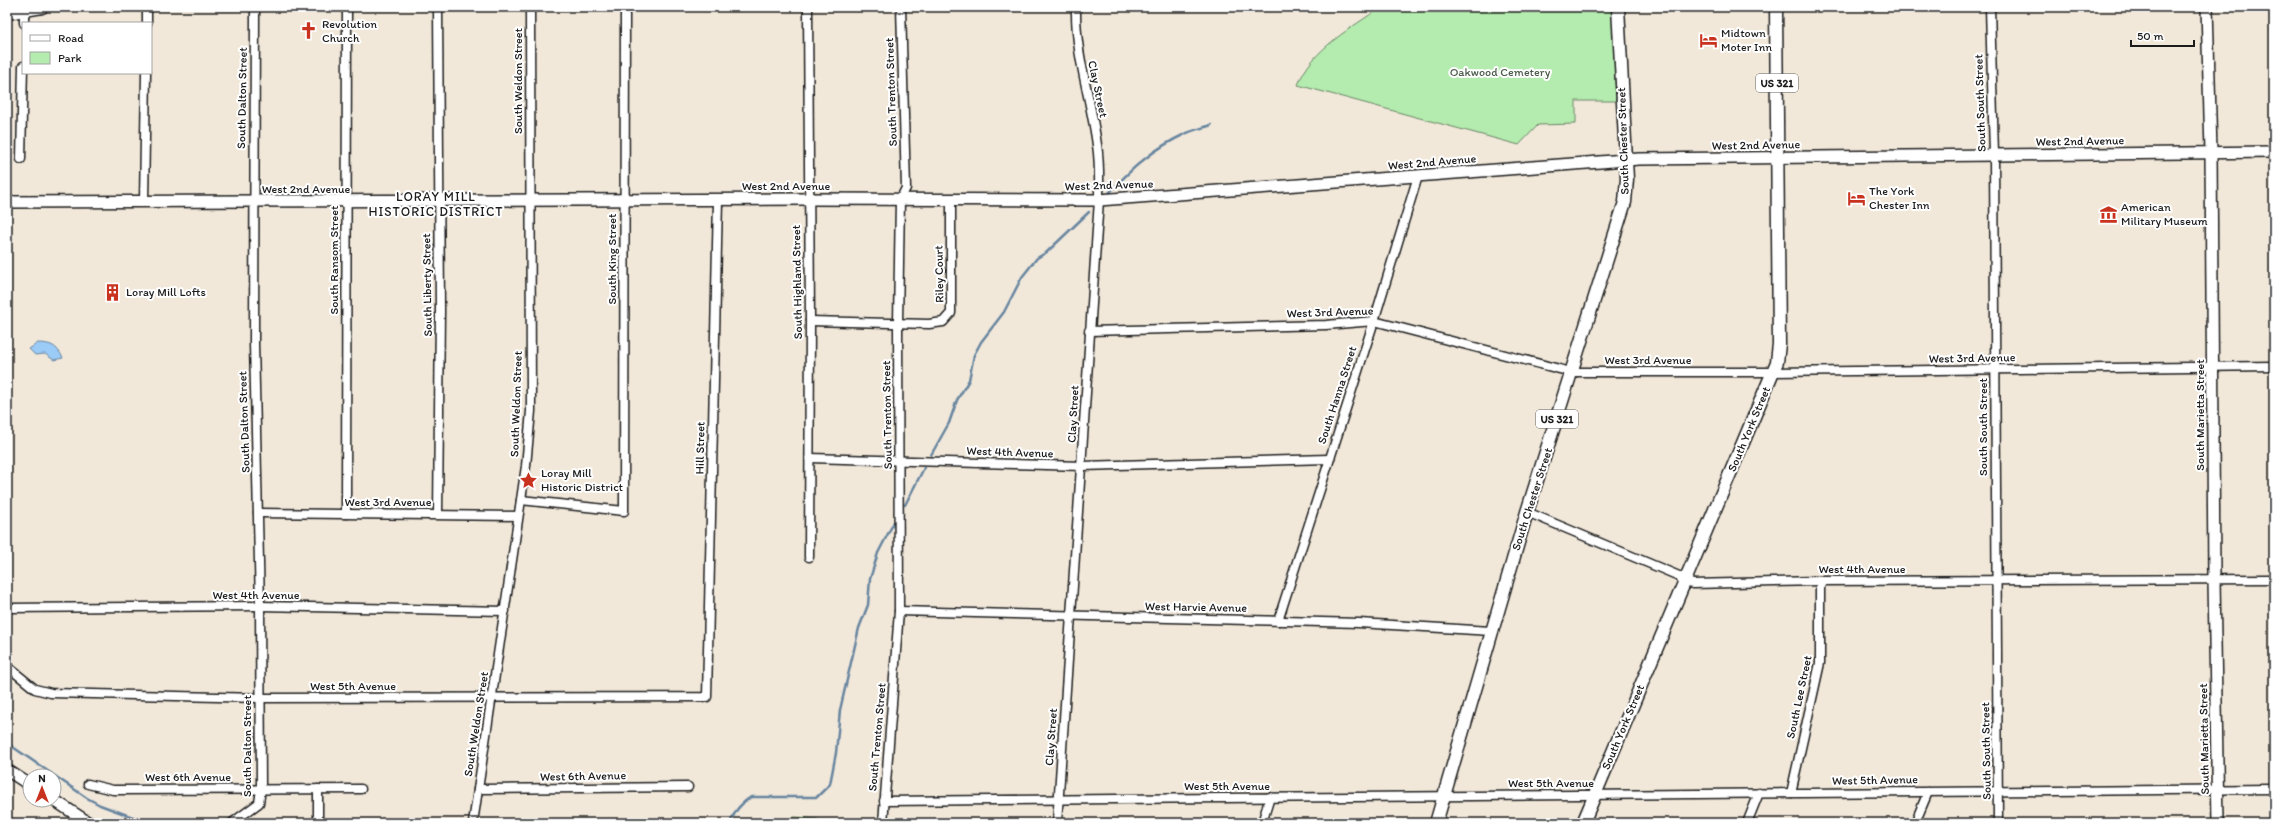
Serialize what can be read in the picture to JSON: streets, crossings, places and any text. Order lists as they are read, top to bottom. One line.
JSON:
{"streets":{"main road":["US 321","South Chester Street","South York Street"],"street":["South Weldon Street","Clay Street","South Trenton Street","South Dalton Street","South South Street","West 2nd Avenue","South King Street","South Ransom Street","Riley Court","South Highland Street","South Liberty Street","West 3rd Avenue","South Hanna Street","South Marietta Street","Hill Street","West 4th Avenue","West Harvie Avenue","West 5th Avenue","South Lee Street","West 6th Avenue"]},"crossings":[["South Weldon Street","West 2nd Avenue"],["South Weldon Street","South King Street"],["South Weldon Street","West 3rd Avenue"],["South Weldon Street","West 4th Avenue"],["South Weldon Street","West 5th Avenue"],["South Weldon Street","West 6th Avenue"],["Clay Street","West 2nd Avenue"],["Clay Street","West 3rd Avenue"],["Clay Street","West 4th Avenue"],["Clay Street","West Harvie Avenue"],["Clay Street","West 5th Avenue"],["South Trenton Street","West 2nd Avenue"],["South Trenton Street","Riley Court"],["South Trenton Street","West 4th Avenue"],["South Trenton Street","West Harvie Avenue"],["South Trenton Street","West 5th Avenue"],["South Dalton Street","West 2nd Avenue"],["South Dalton Street","West 3rd Avenue"],["South Dalton Street","West 4th Avenue"],["South Dalton Street","West 5th Avenue"],["South Dalton Street","West 6th Avenue"],["South South Street","West 2nd Avenue"],["South South Street","West 3rd Avenue"],["South South Street","West 4th Avenue"],["South South Street","West 5th Avenue"],["South Chester Street","West 2nd Avenue"],["South Chester Street","West 3rd Avenue"],["South Chester Street","West 4th Avenue"],["South Chester Street","West Harvie Avenue"],["South Chester Street","West 5th Avenue"],["West 2nd Avenue","South King Street"],["West 2nd Avenue","South Ransom Street"],["West 2nd Avenue","Riley Court"],["West 2nd Avenue","South Highland Street"],["West 2nd Avenue","South Liberty Street"],["West 2nd Avenue","South Hanna Street"],["West 2nd Avenue","South Marietta Street"],["West 2nd Avenue","South York Street"],["West 2nd Avenue","Hill Street"],["South Ransom Street","West 3rd Avenue"],["South Highland Street","West 4th Avenue"],["South Liberty Street","West 3rd Avenue"],["West 3rd Avenue","South Hanna Street"],["West 3rd Avenue","South Marietta Street"],["West 3rd Avenue","South York Street"],["South Hanna Street","West 4th Avenue"],["South Hanna Street","West Harvie Avenue"],["South Marietta Street","West 4th Avenue"],["South Marietta Street","West 5th Avenue"],["South York Street","West 4th Avenue"],["South York Street","West 5th Avenue"],["Hill Street","West 5th Avenue"],["West 4th Avenue","South Lee Street"],["West 5th Avenue","South Lee Street"]],"districts":["LORAY MILL HISTORIC DISTRICT"],"parks":["Oakwood Cemetery"],"places":{"church":["Revolution Church"],"hotel":["Midtown Moter Inn","The York Chester Inn"],"museum":["American Military Museum"],"building":["Loray Mill Lofts"],"place":["Loray Mill Historic District"]},"legend":["Road","Park"],"scale_bar":"50 m","north":"top"}
